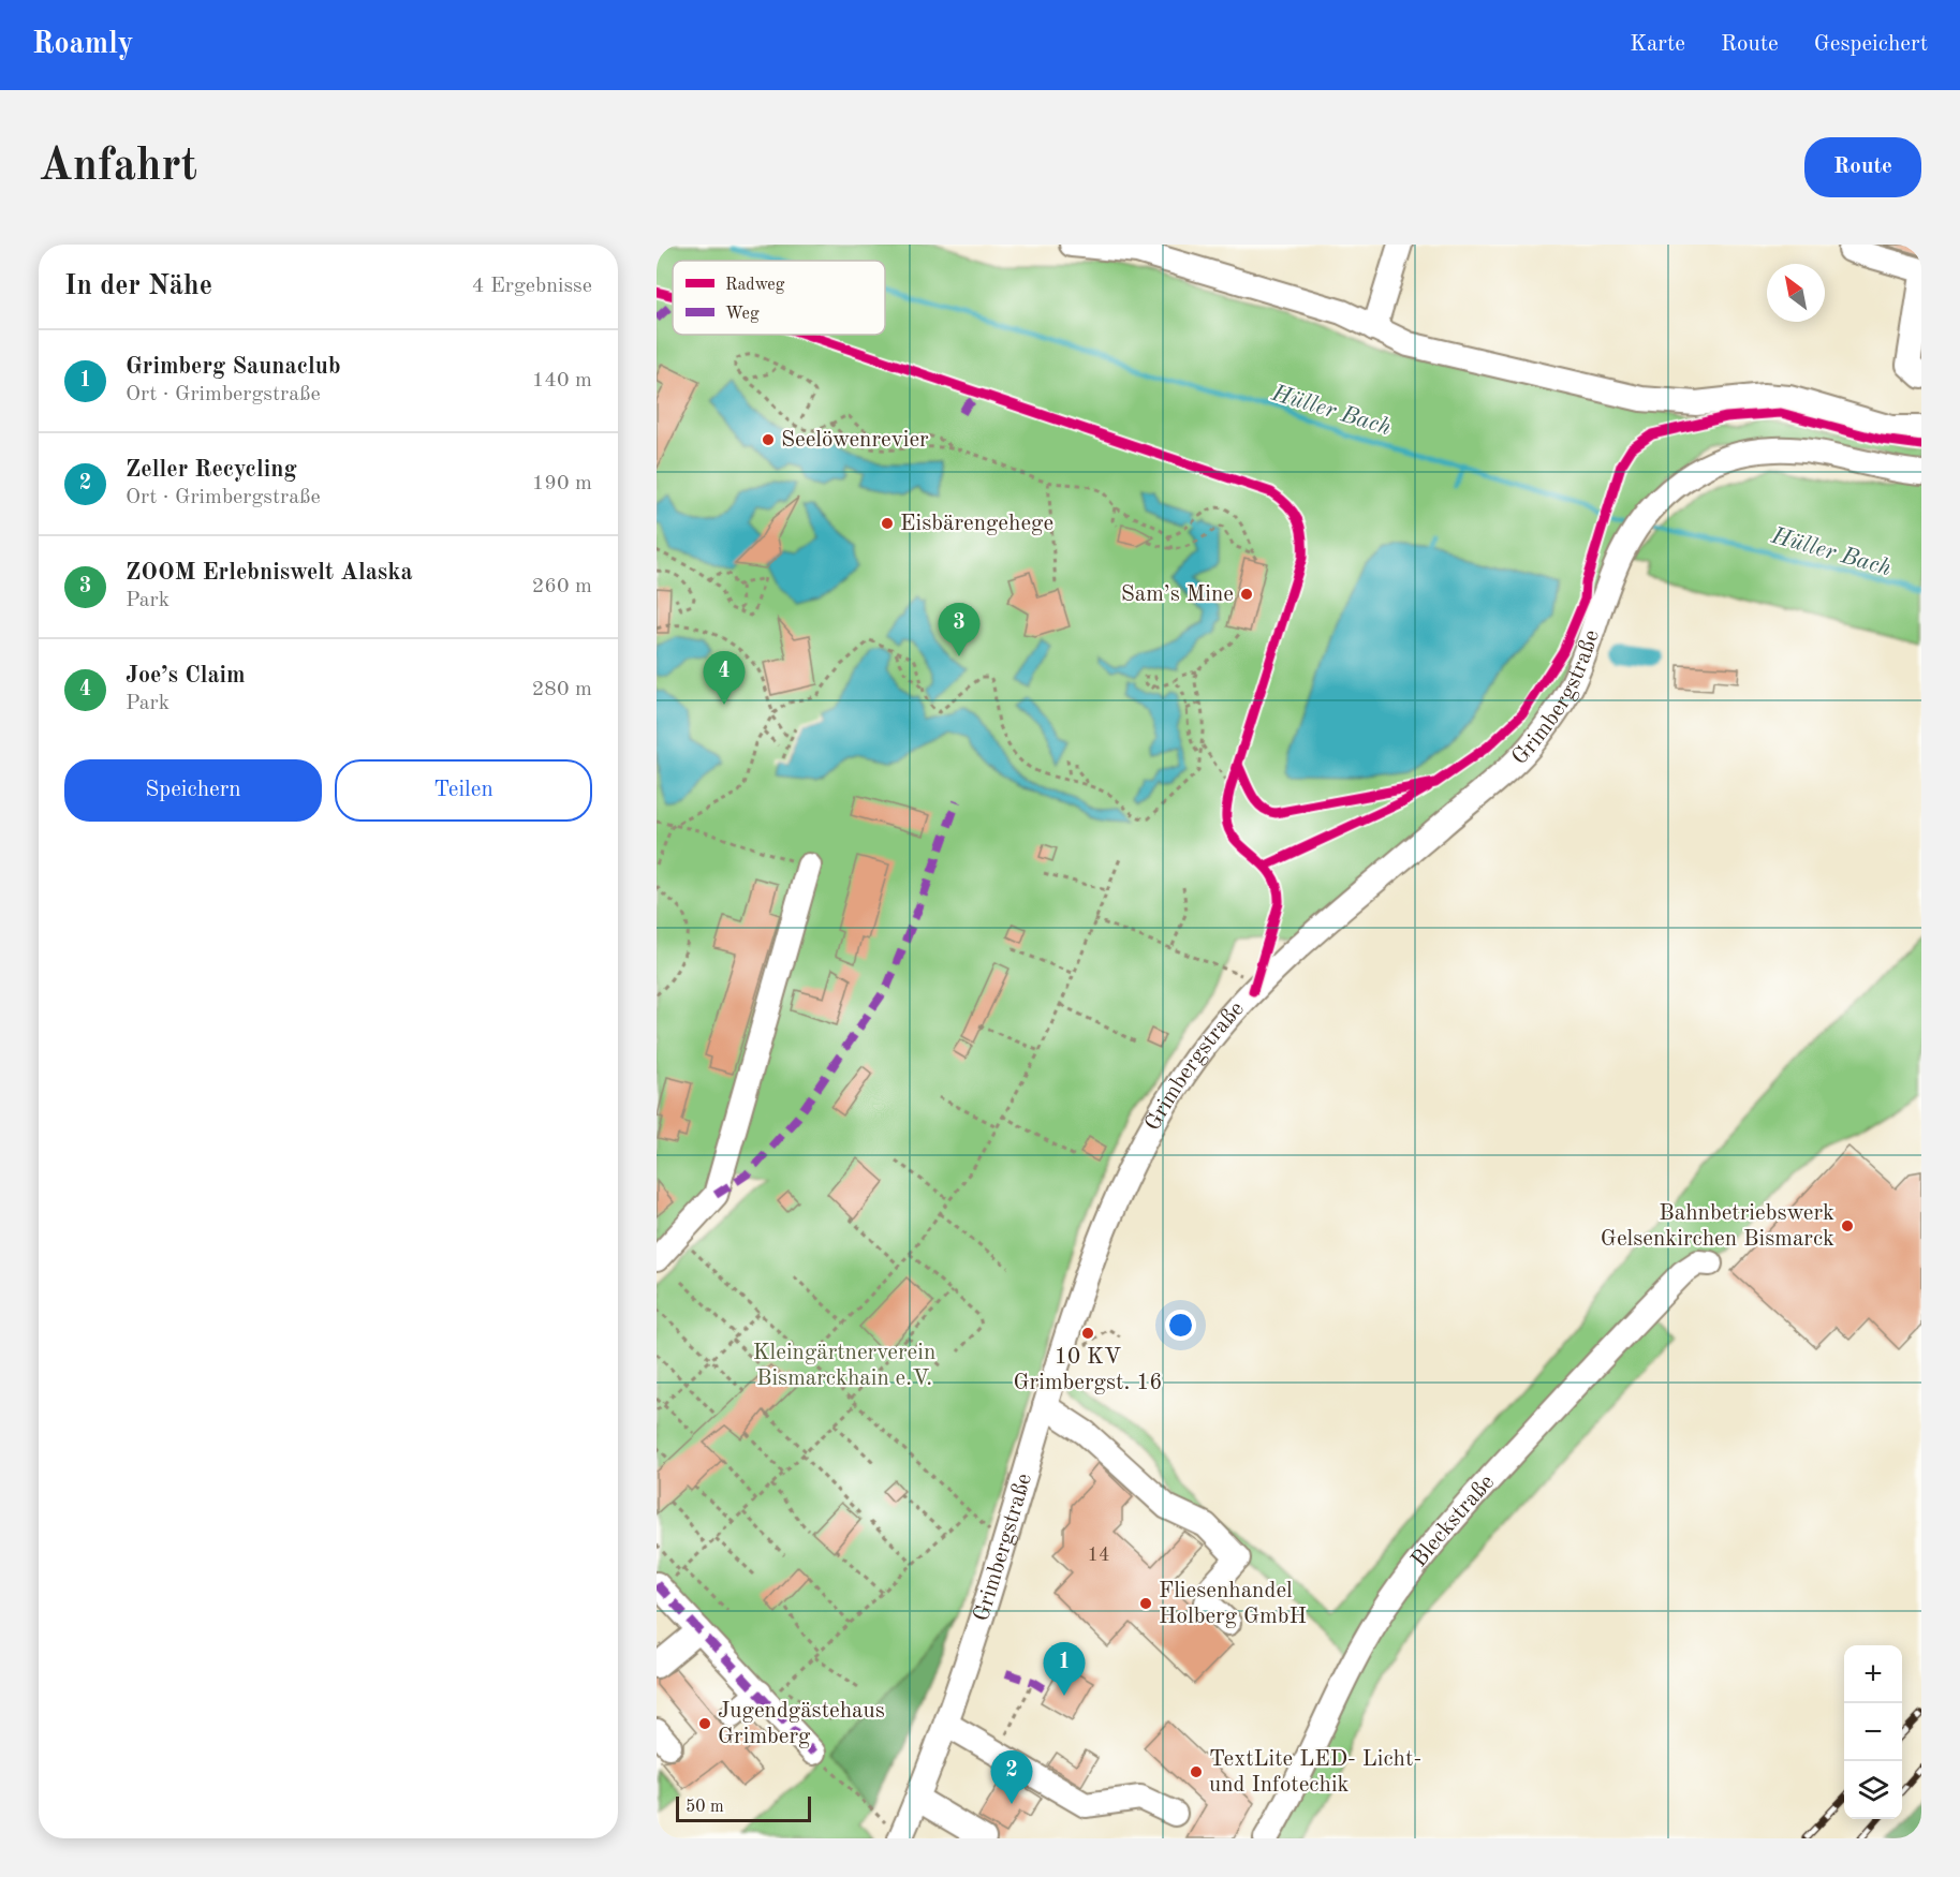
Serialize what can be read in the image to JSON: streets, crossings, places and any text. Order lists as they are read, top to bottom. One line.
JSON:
{"streets":{"street":["Grimbergstraße","Bleckstraße"]},"water":["Hüller Bach"],"parks":["Kleingärtnerverein Bismarckhain e.V."],"places":["Seelöwenrevier","Eisbärengehege","Sam’s Mine","Bahnbetriebswerk Gelsenkirchen Bismarck","10 KV Grimbergst. 16","Fliesenhandel Holberg GmbH","Jugendgästehaus Grimberg","TextLite LED- Licht- und Infotechik"],"house_numbers":["14"],"legend":["Radweg","Weg"],"scale_bar":"50 m","north":"top left","page":{"header":"Roamly","nav":["Karte","Route","Gespeichert"],"buttons":["Route",["Speichern","Teilen"]],"title":"Anfahrt","heading":["In der Nähe","4 Ergebnisse"],"list":[{"mark":"1","name":"Grimberg Saunaclub","note":"Ort · Grimbergstraße","value":"140 m"},{"mark":"2","name":"Zeller Recycling","note":"Ort · Grimbergstraße","value":"190 m"},{"mark":"3","name":"ZOOM Erlebniswelt Alaska","note":"Park","value":"260 m"},{"mark":"4","name":"Joe’s Claim","note":"Park","value":"280 m"}],"pins":["3","4","1","2"],"map_buttons":["+","−"],"scale":"50 m"}}
